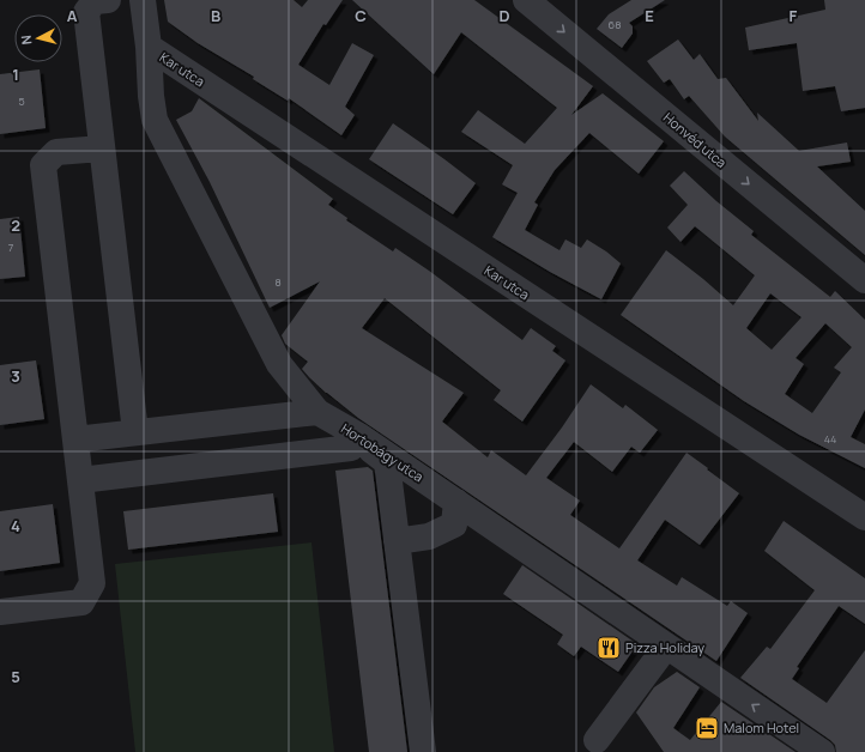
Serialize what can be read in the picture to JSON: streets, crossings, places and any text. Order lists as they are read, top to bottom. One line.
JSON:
{"streets":{"street":["Kar utca","Honvéd utca","Hortobágy utca"]},"crossings":[["Kar utca","Hortobágy utca"]],"one_way":["Honvéd utca"],"places":{"restaurant":["Pizza Holiday"],"hotel":["Malom Hotel"]},"house_numbers":["68","5","7","8","44"],"north":"left","grid":{"columns":["A","B","C","D","E","F"],"rows":["1","2","3","4","5"]}}
